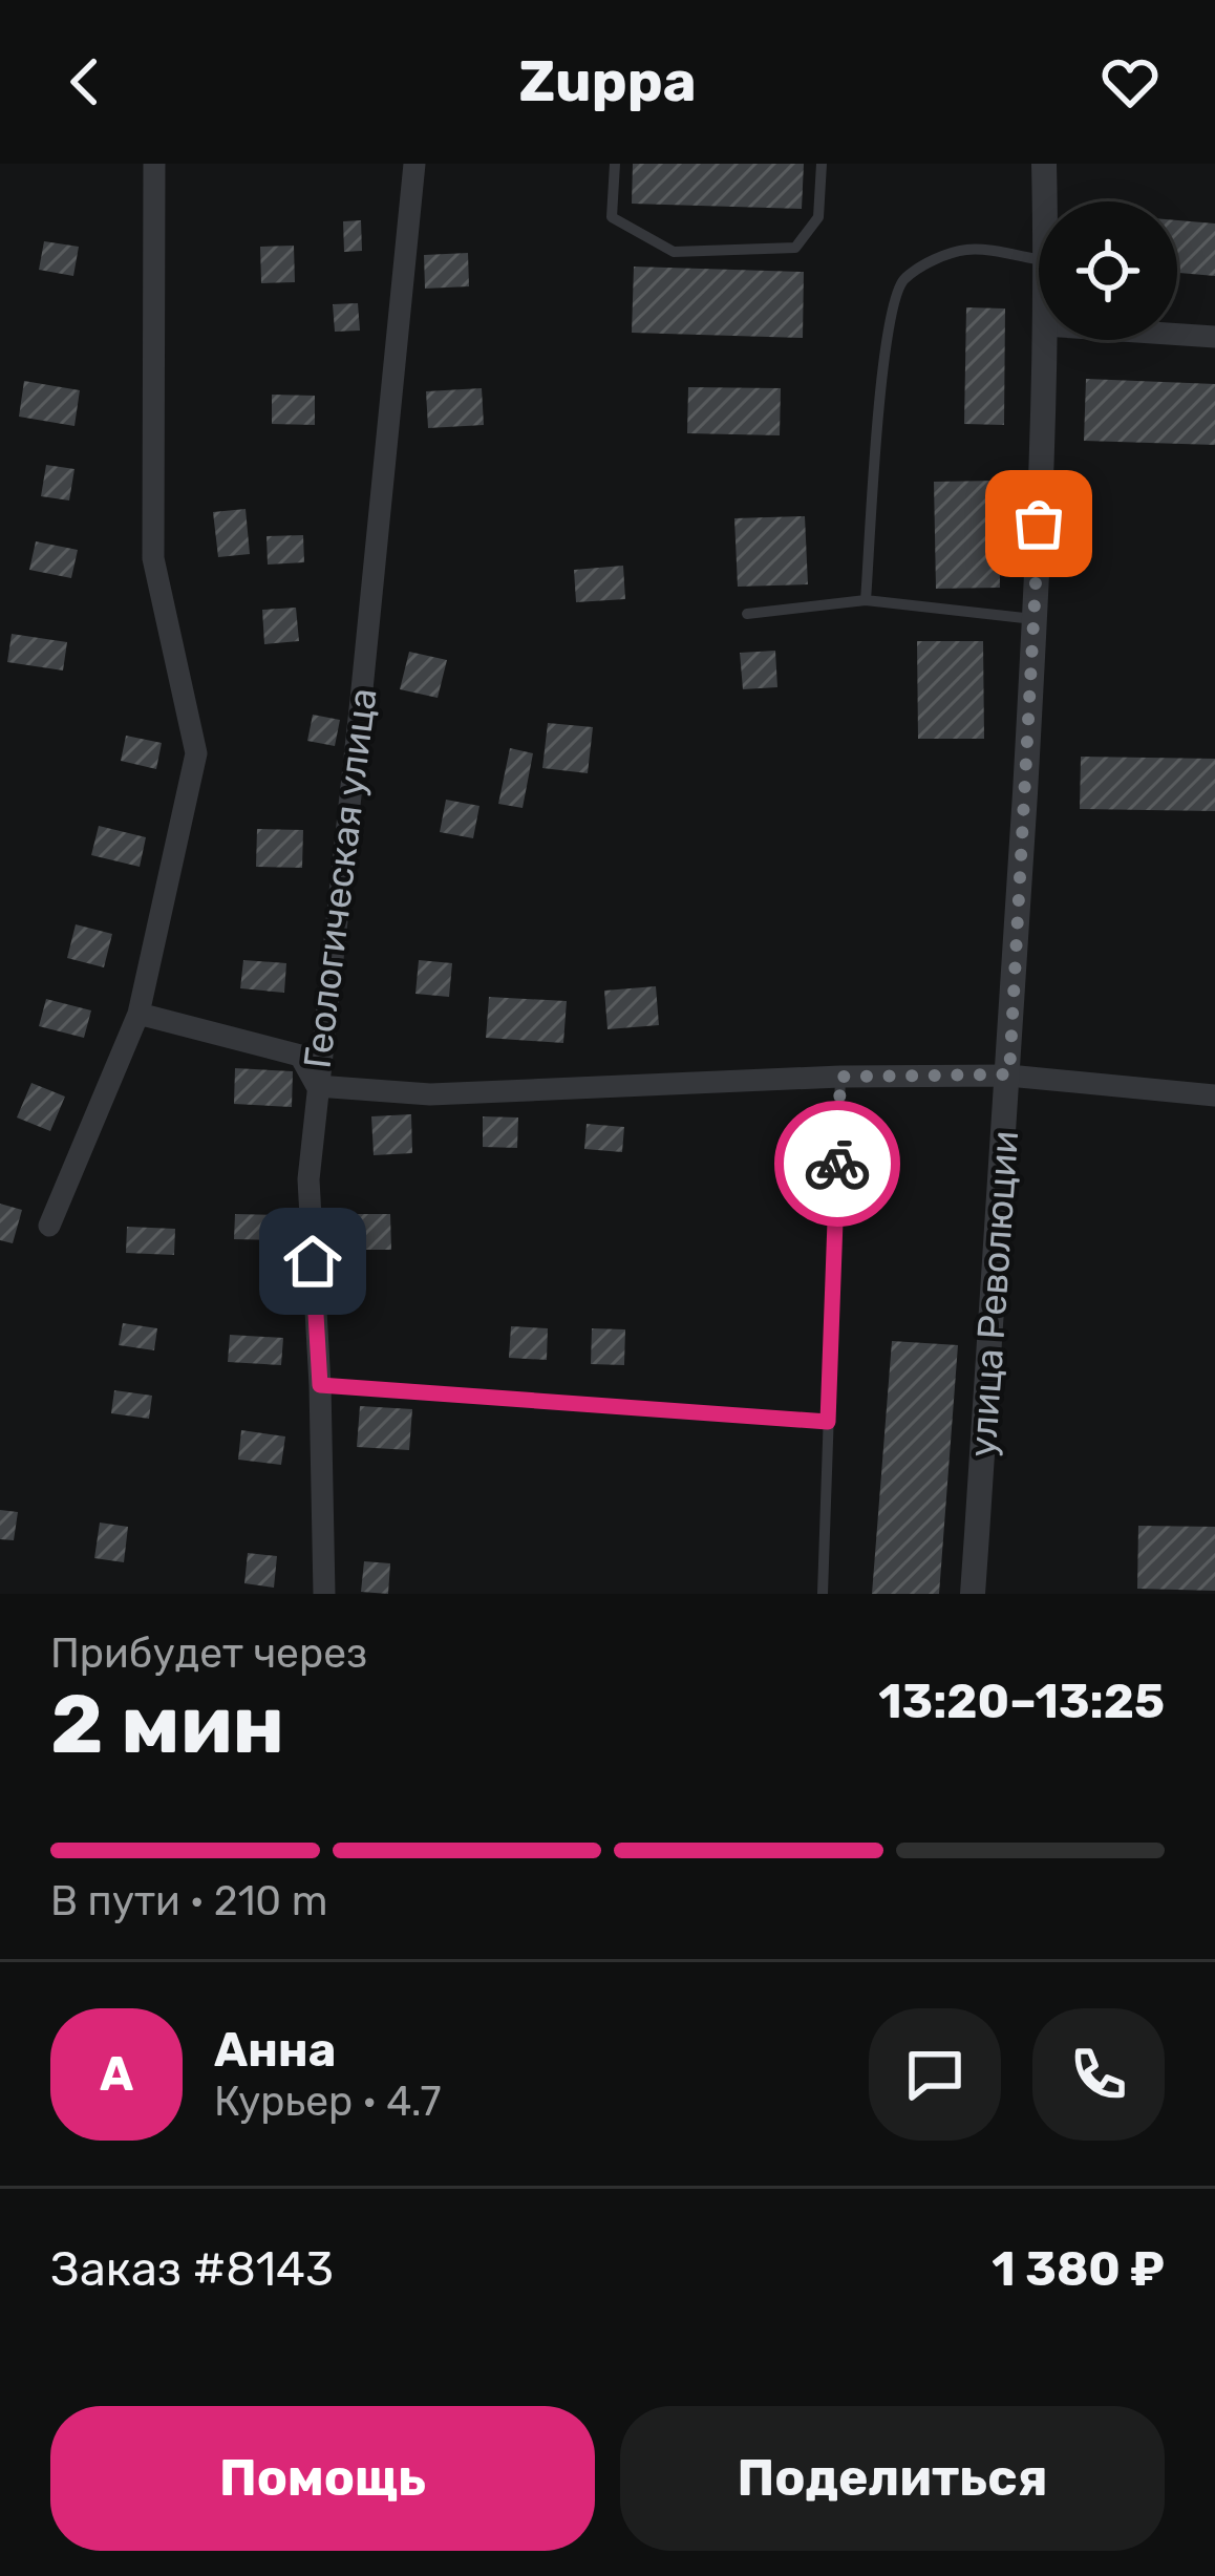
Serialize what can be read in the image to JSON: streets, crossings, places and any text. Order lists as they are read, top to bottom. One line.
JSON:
{"streets":{"street":["Геологическая улица","улица Революции"]},"page":{"header":"Zuppa","heading":["2 мин","Прибудет через","13:20–13:25"],"panel":["Анна","Курьер · 4.7","Заказ #8143","1 380 ₽"],"bar":"В пути · 210 m","round":"А","buttons":["Помощь","Поделиться"]}}
